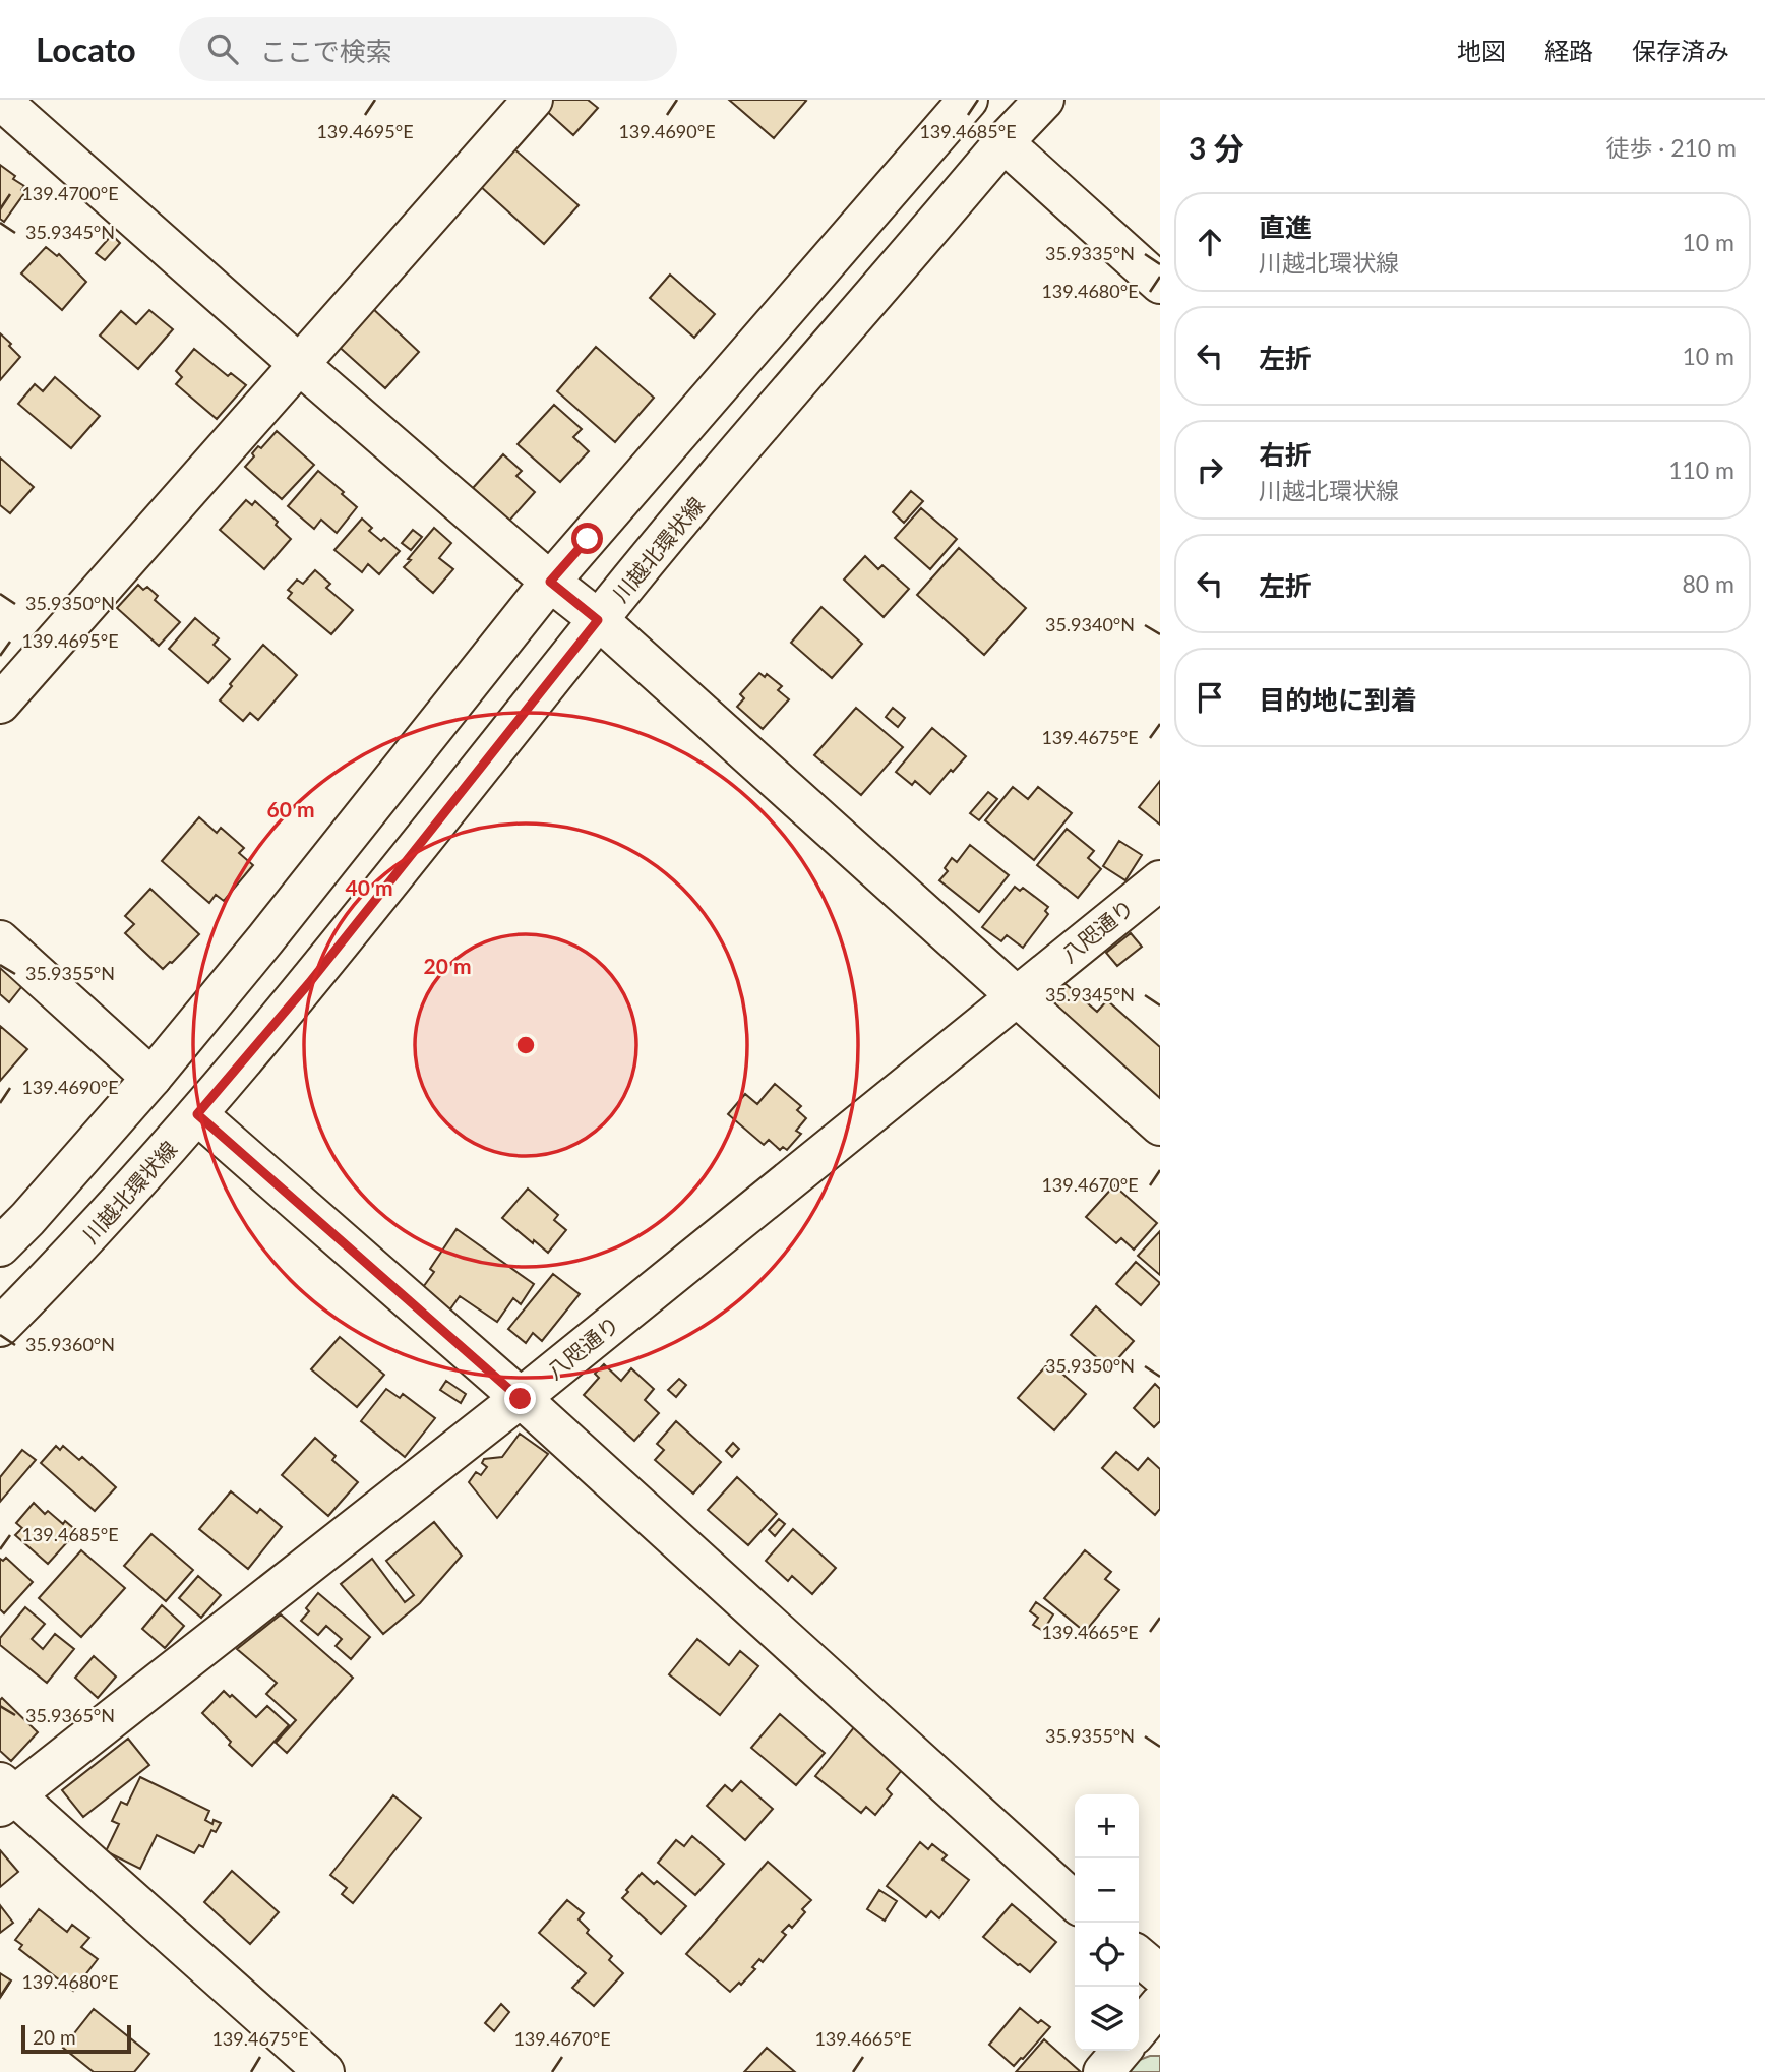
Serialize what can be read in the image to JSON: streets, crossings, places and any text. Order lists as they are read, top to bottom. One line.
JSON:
{"streets":{"street":["川越北環状線","八咫通り"]},"scale_bar":"20 m","page":{"header":"Locato","search":"ここで検索","nav":["地図","経路","保存済み"],"heading":["3 分","徒歩 · 210 m"],"list":[["直進","川越北環状線","10 m"],["左折","10 m"],["右折","川越北環状線","110 m"],["左折","80 m"],"目的地に到着"],"map_buttons":["+","−"],"scale":"20 m"},"coordinates":["139.4695°E","139.4690°E","139.4685°E","139.4700°E","35.9345°N","35.9335°N","139.4680°E","35.9350°N","35.9340°N","139.4675°E","35.9355°N","139.4670°E","35.9360°N","139.4665°E","35.9365°N"],"rings":["60 m","40 m","20 m"]}
